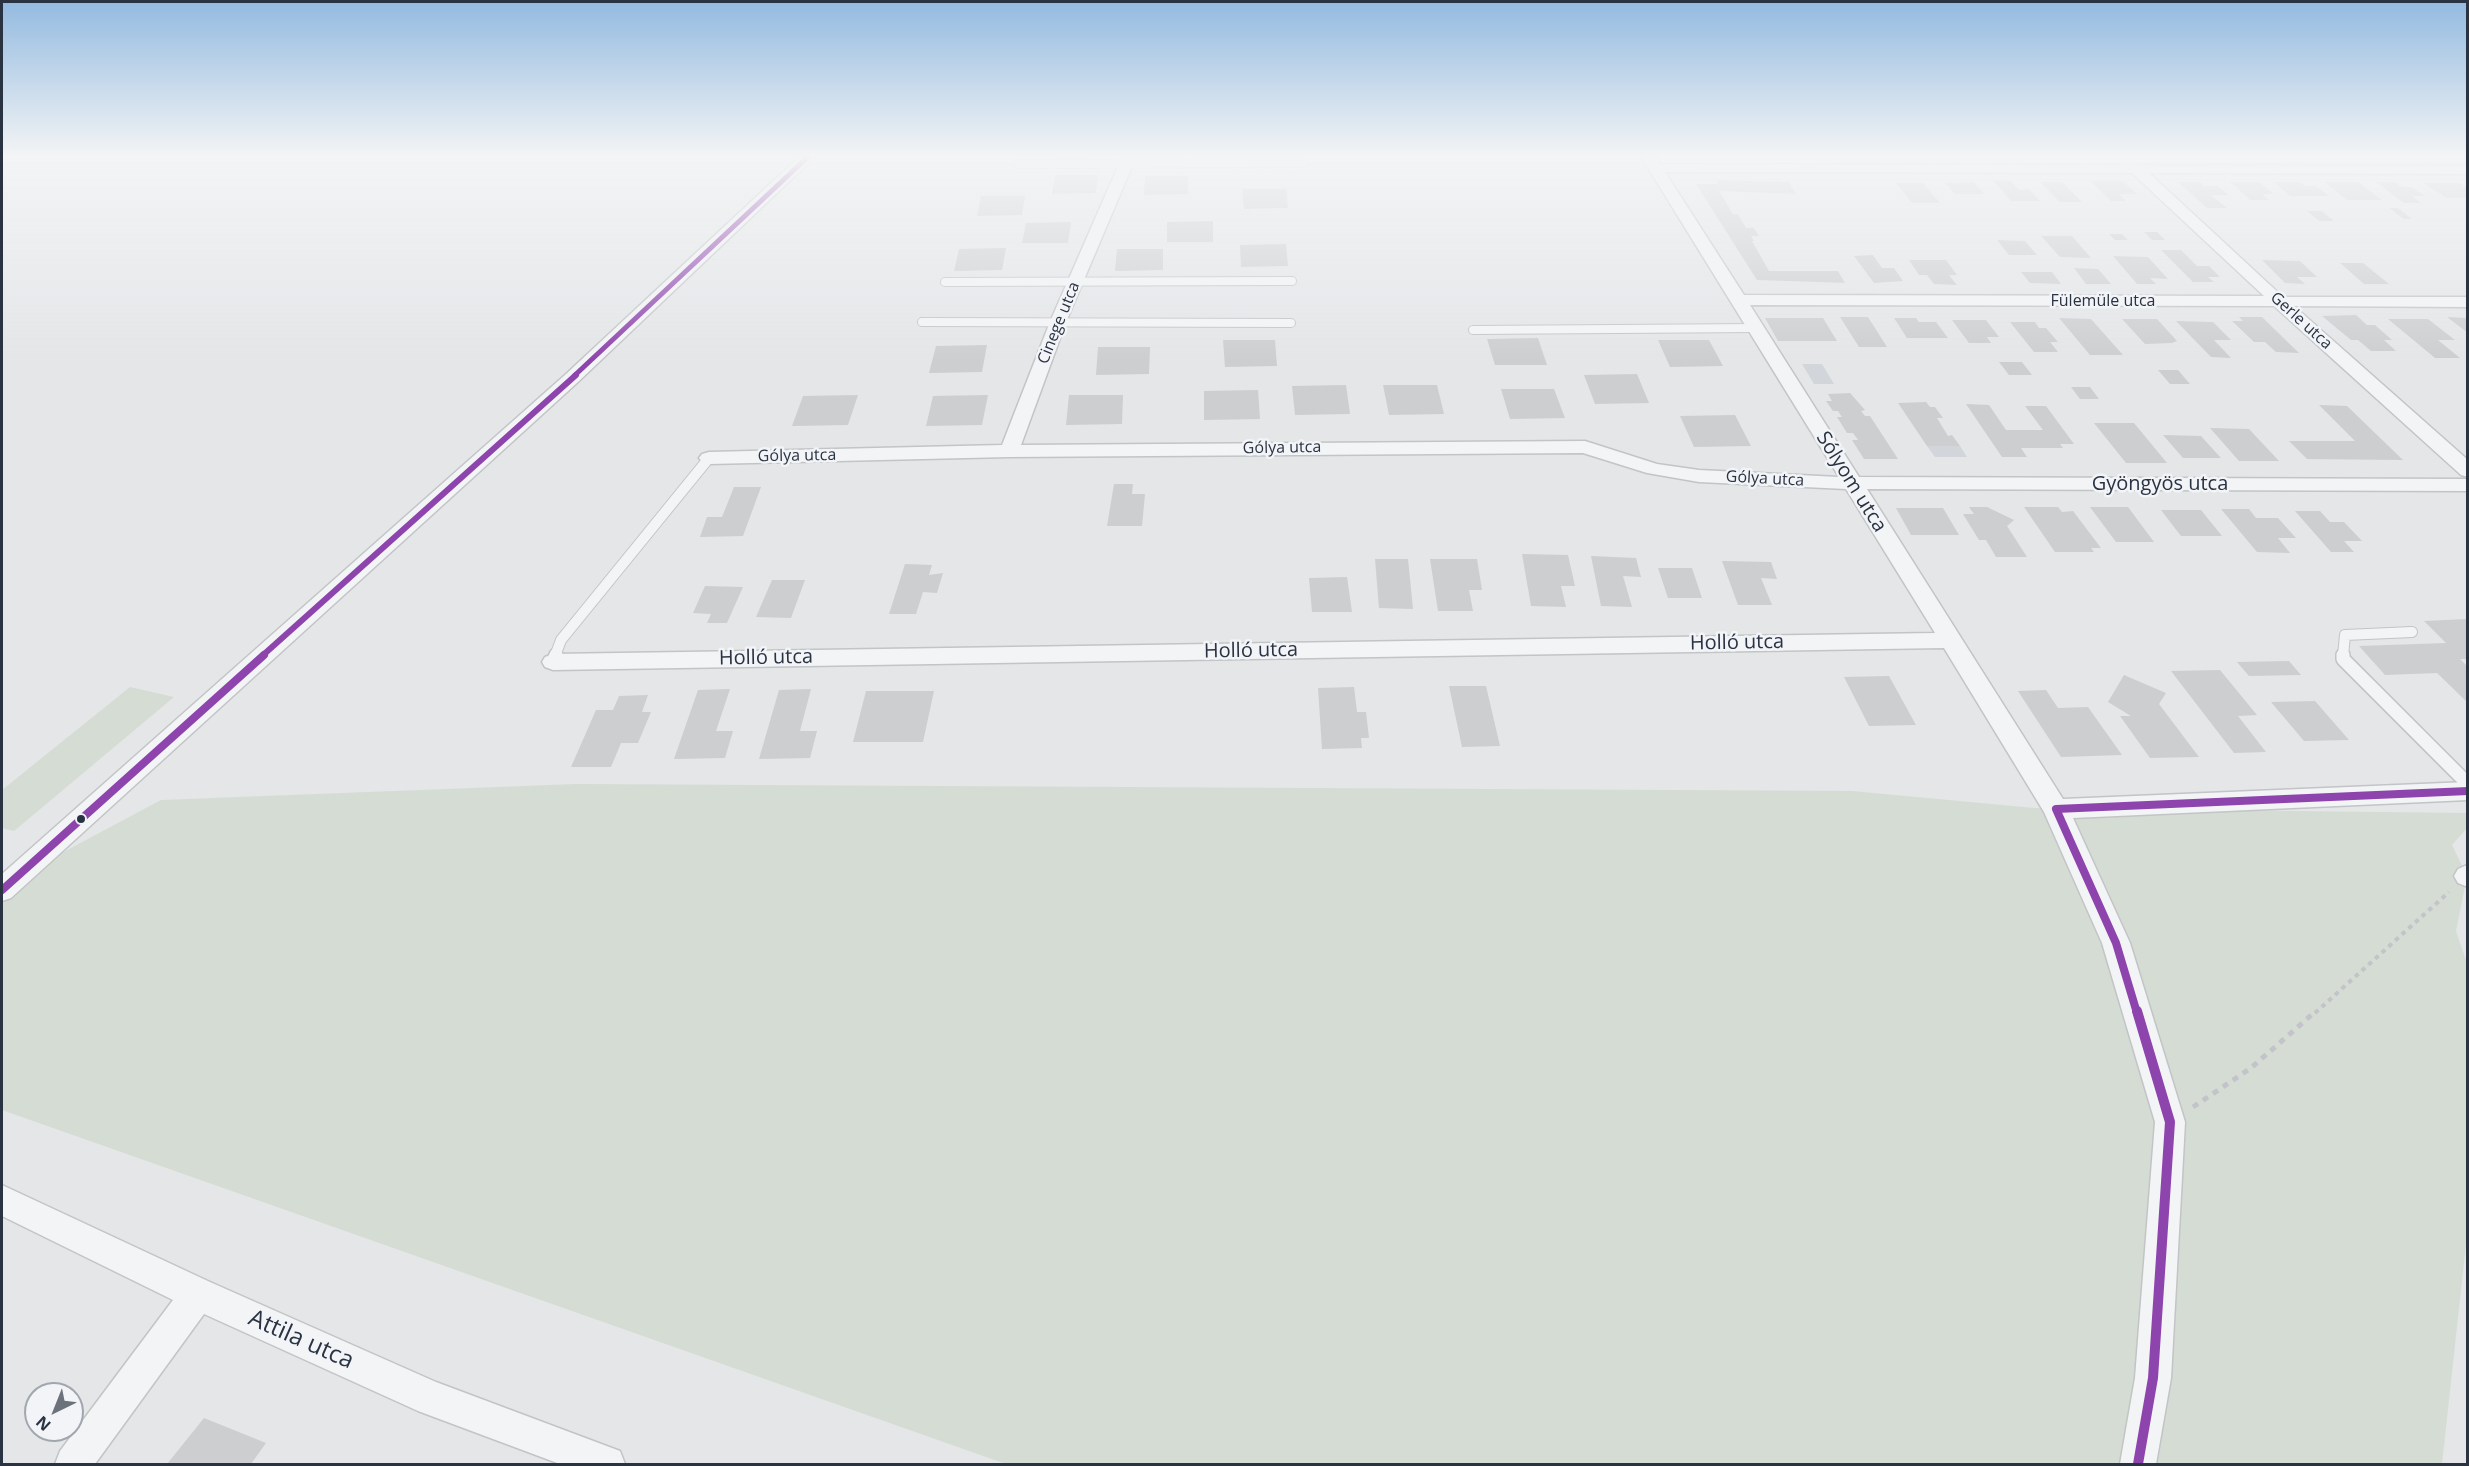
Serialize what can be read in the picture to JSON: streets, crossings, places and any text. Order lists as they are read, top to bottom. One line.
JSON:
{"streets":{"street":["Fülemüle utca","Gerle utca","Cinege utca","Gólya utca","Sólyom utca","Gyöngyös utca","Holló utca","Attila utca"]},"crossings":[["Fülemüle utca","Gerle utca"],["Fülemüle utca","Sólyom utca"],["Cinege utca","Gólya utca"],["Gólya utca","Sólyom utca"],["Gólya utca","Gyöngyös utca"],["Sólyom utca","Gyöngyös utca"],["Sólyom utca","Holló utca"]],"north":"bottom left"}
